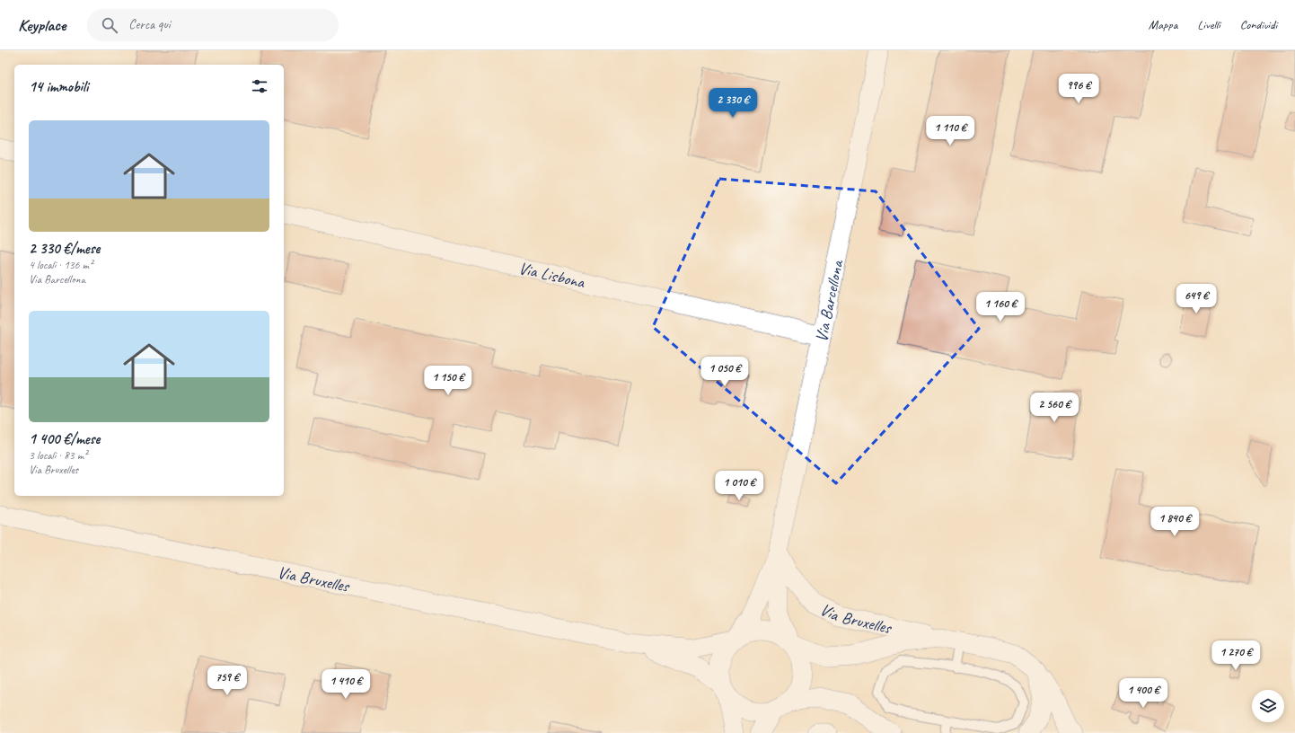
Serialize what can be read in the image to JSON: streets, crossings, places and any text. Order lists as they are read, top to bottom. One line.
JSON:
{"streets":{"street":["Via Lisbona","Via Barcellona","Via Bruxelles"]},"crossings":[["Via Lisbona","Via Barcellona"],["Via Barcellona","Via Bruxelles"]],"page":{"header":"Keyplace","search":"Cerca qui","nav":["Mappa","Livelli","Condividi"],"heading":"14 immobili","price":["996 €","2 330 €","1 110 €","649 €","1 160 €","1 050 €","1 150 €","2 560 €","1 010 €","1 840 €","1 270 €","759 €","1 410 €","1 400 €"],"list":[{"name":"2 330 €/mese","note":"4 locali · 136 m² · Via Barcellona"},{"name":"1 400 €/mese","note":"3 locali · 83 m² · Via Bruxelles"}]}}
